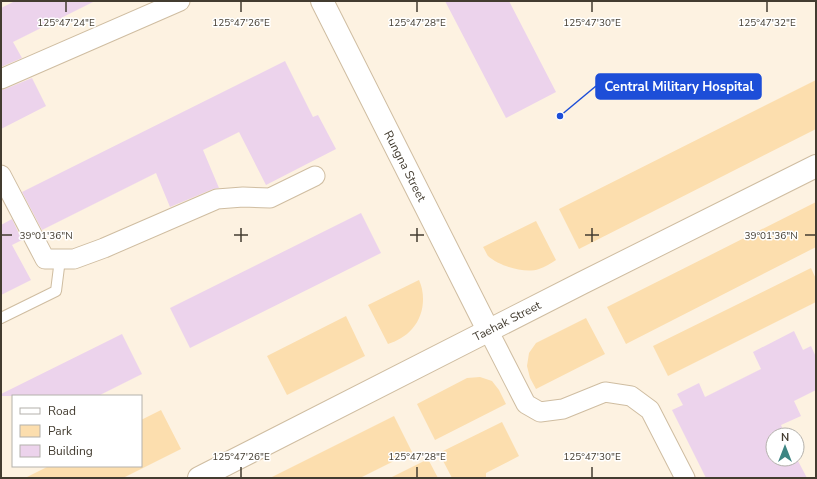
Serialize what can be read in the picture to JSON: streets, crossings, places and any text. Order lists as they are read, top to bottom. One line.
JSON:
{"streets":{"main road":["Rungna Street","Taehak Street"]},"crossings":[["Rungna Street","Taehak Street"]],"places":["Central Military Hospital"],"legend":["Road","Park","Building"],"north":"top","coordinates":["125°47'24\"E","125°47'26\"E","125°47'28\"E","125°47'30\"E","125°47'32\"E","39°01'36\"N"]}
